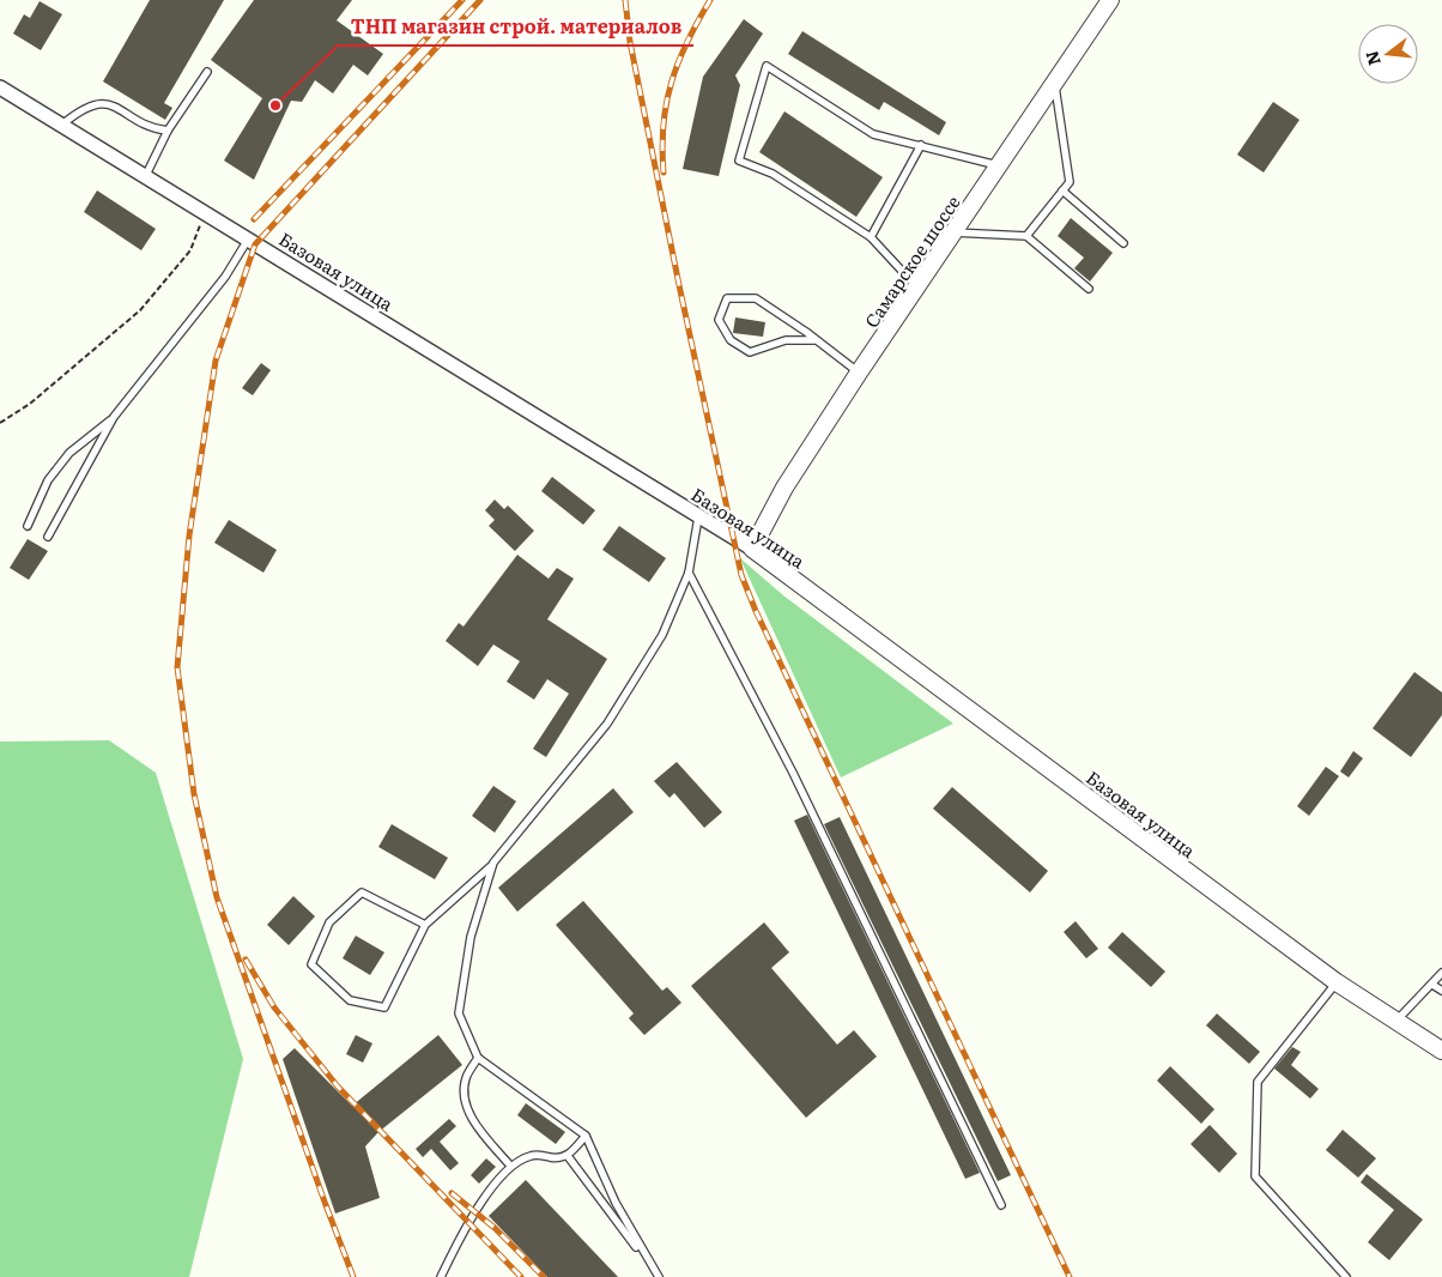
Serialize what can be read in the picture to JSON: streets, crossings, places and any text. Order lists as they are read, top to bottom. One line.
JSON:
{"streets":{"street":["Самарское шоссе","Базовая улица"]},"crossings":[["Самарское шоссе","Базовая улица"]],"places":["ТНП магазин строй. материалов"],"north":"left"}
